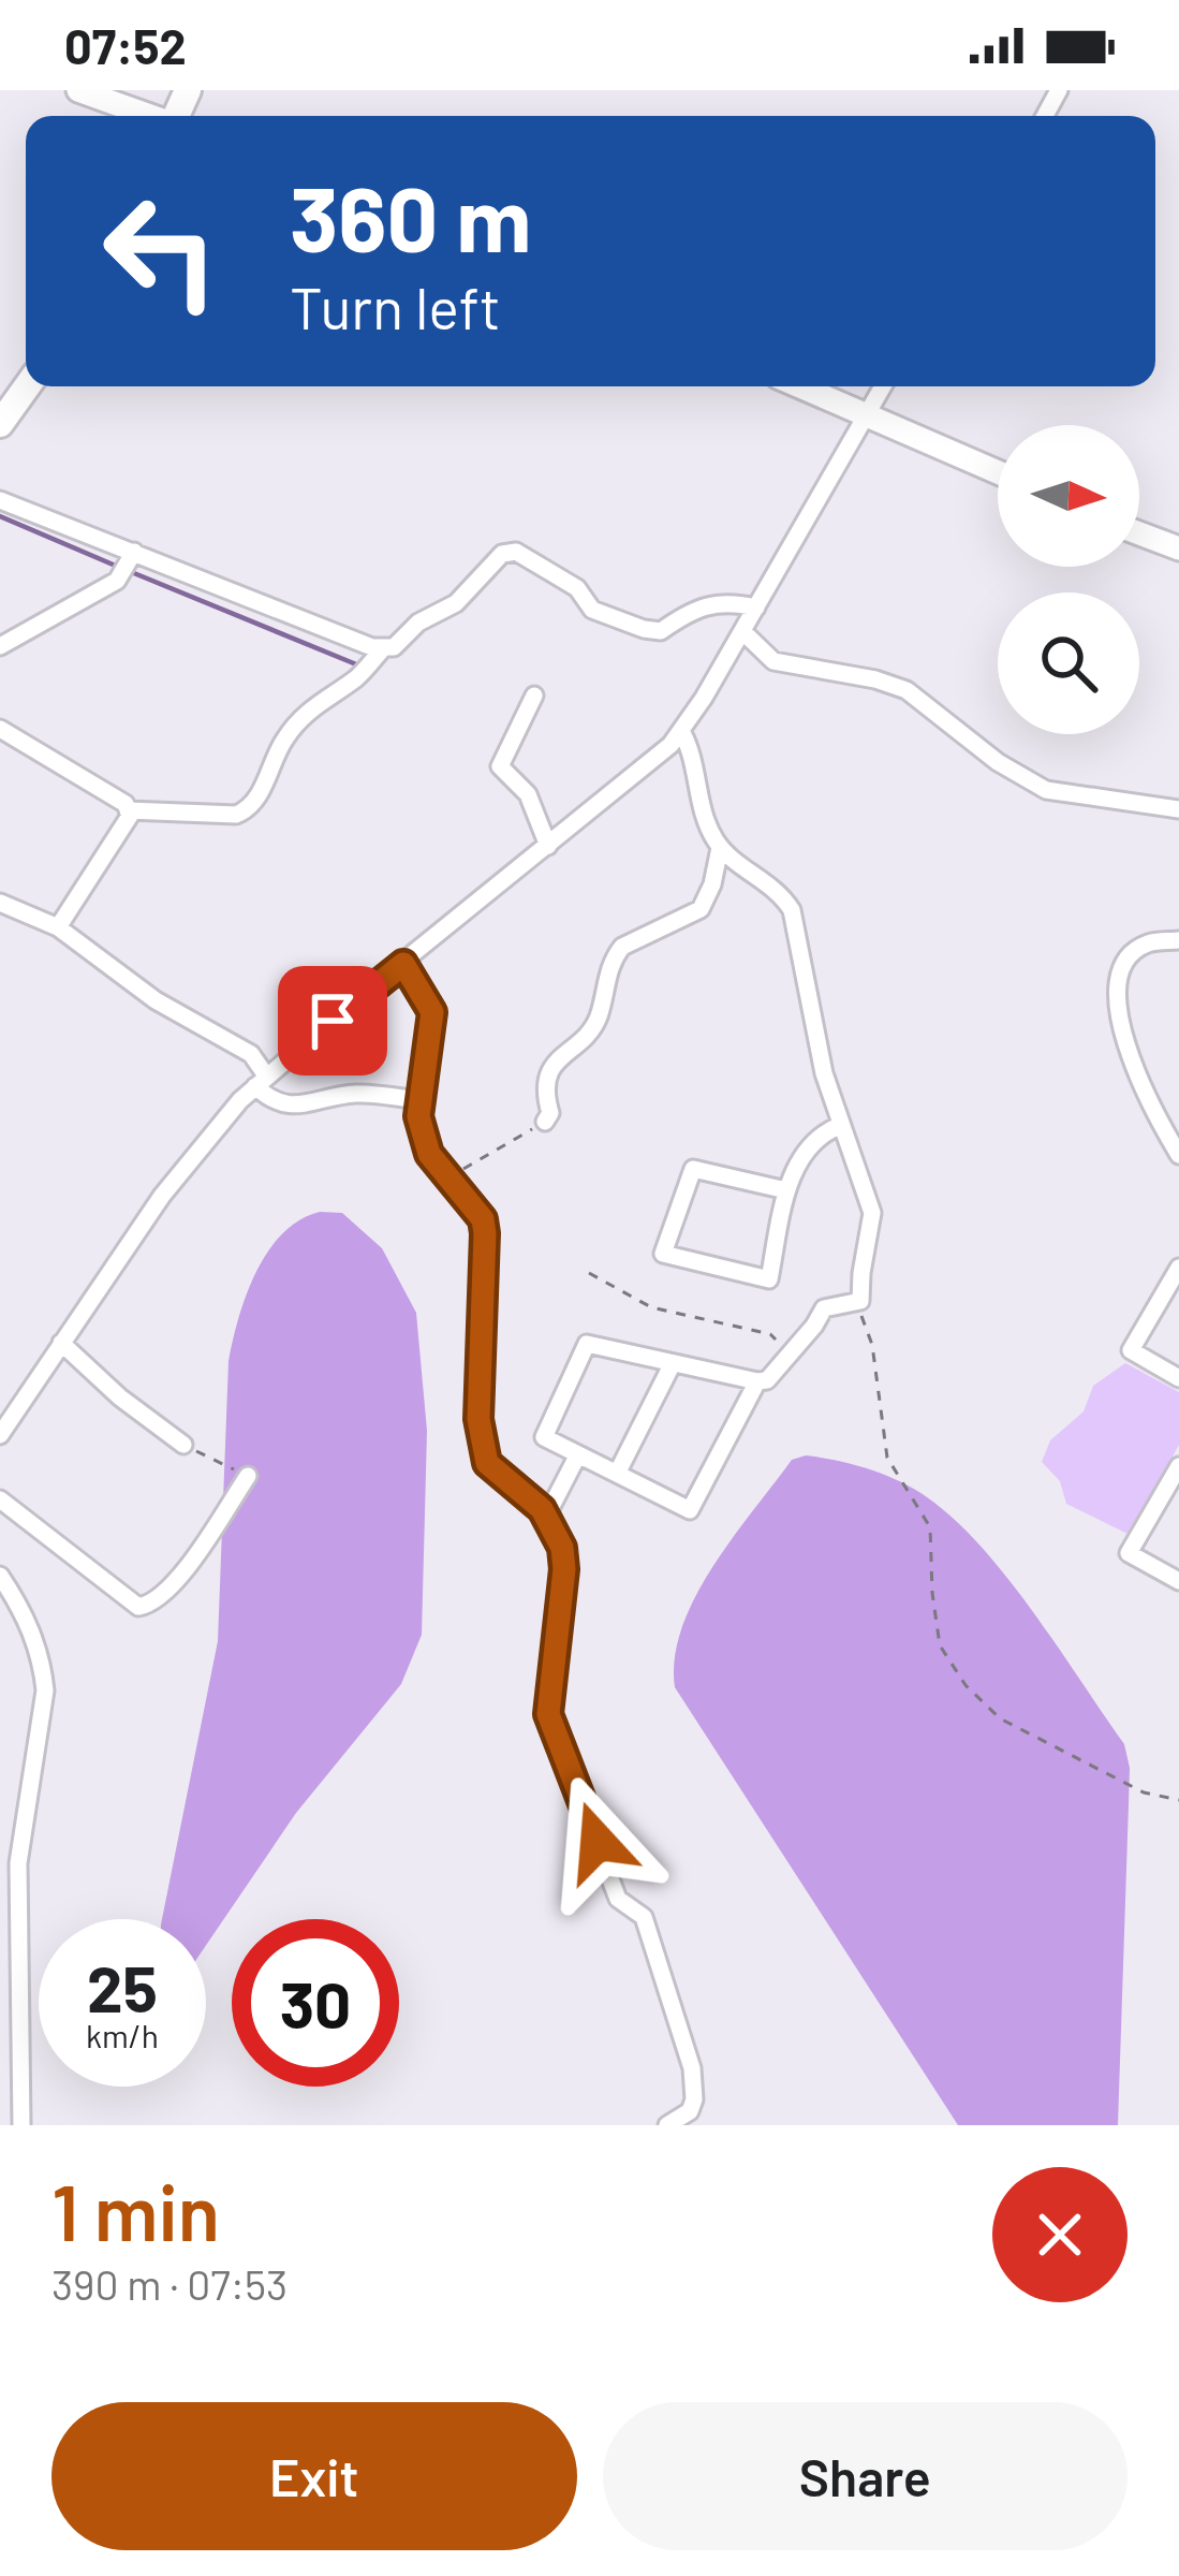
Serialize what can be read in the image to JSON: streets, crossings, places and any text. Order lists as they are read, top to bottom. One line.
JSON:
{"north":"right","page":{"status":"07:52","turn":["360 m","Turn left"],"speed":"25 km/h","limit":"30","heading":["1 min","390 m · 07:53"],"buttons":["Exit","Share"]}}
